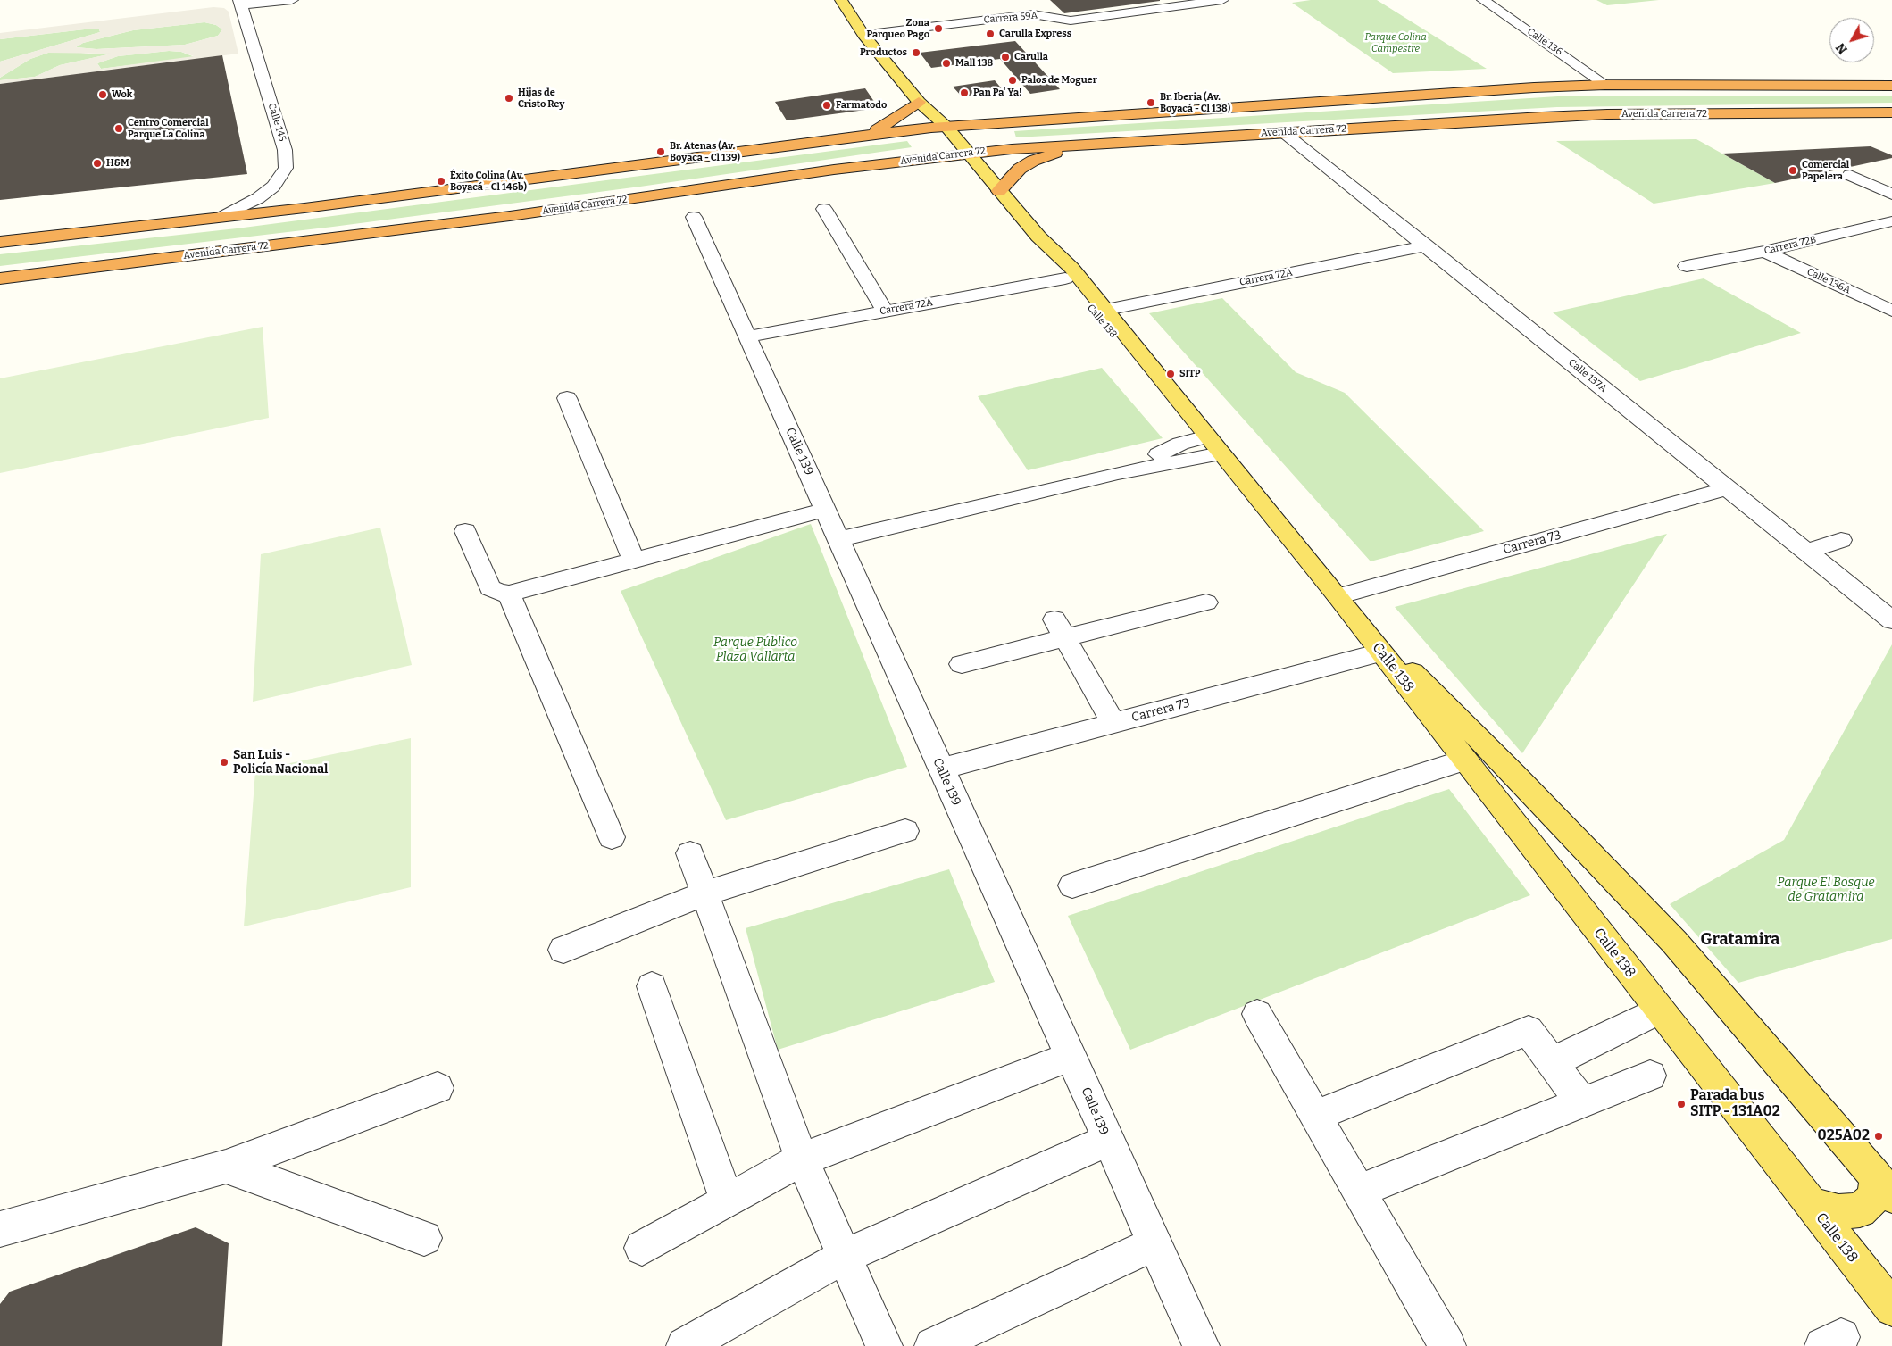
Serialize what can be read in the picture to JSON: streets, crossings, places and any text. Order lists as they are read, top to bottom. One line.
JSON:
{"streets":{"highway":["Avenida Carrera 72"],"main road":["Calle 138"],"street":["Carrera 59A","Calle 136","Calle 145","Carrera 72B","Carrera 72A","Calle 136A","Calle 137A","Calle 139","Carrera 73"]},"crossings":[["Carrera 59A","Calle 138"],["Avenida Carrera 72","Calle 138"],["Avenida Carrera 72","Calle 137A"],["Carrera 72B","Calle 136A"],["Carrera 72A","Calle 138"],["Carrera 72A","Calle 137A"],["Carrera 72A","Calle 139"],["Calle 138","Carrera 73"],["Calle 137A","Carrera 73"],["Calle 139","Carrera 73"]],"districts":["Gratamira"],"parks":["Parque Colina Campestre","Parque Público Plaza Vallarta","Parque El Bosque de Gratamira"],"places":["Zona Parqueo Pago","Carulla Express","Productos","Carulla","Mall 138","Palos de Moguer","Pan Pa' Ya!","Wok","Hijas de Cristo Rey","Br. Iberia (Av. Boyacá - Cl 138)","Farmatodo","Centro Comercial Parque La Colina","Br. Atenas (Av. Boyaca - Cl 139)","H&M","Comercial Papelera","Éxito Colina (Av. Boyacá - Cl 146b)","SITP","San Luis - Policía Nacional","Parada bus SITP - 131A02","025A02"],"north":"bottom left"}
